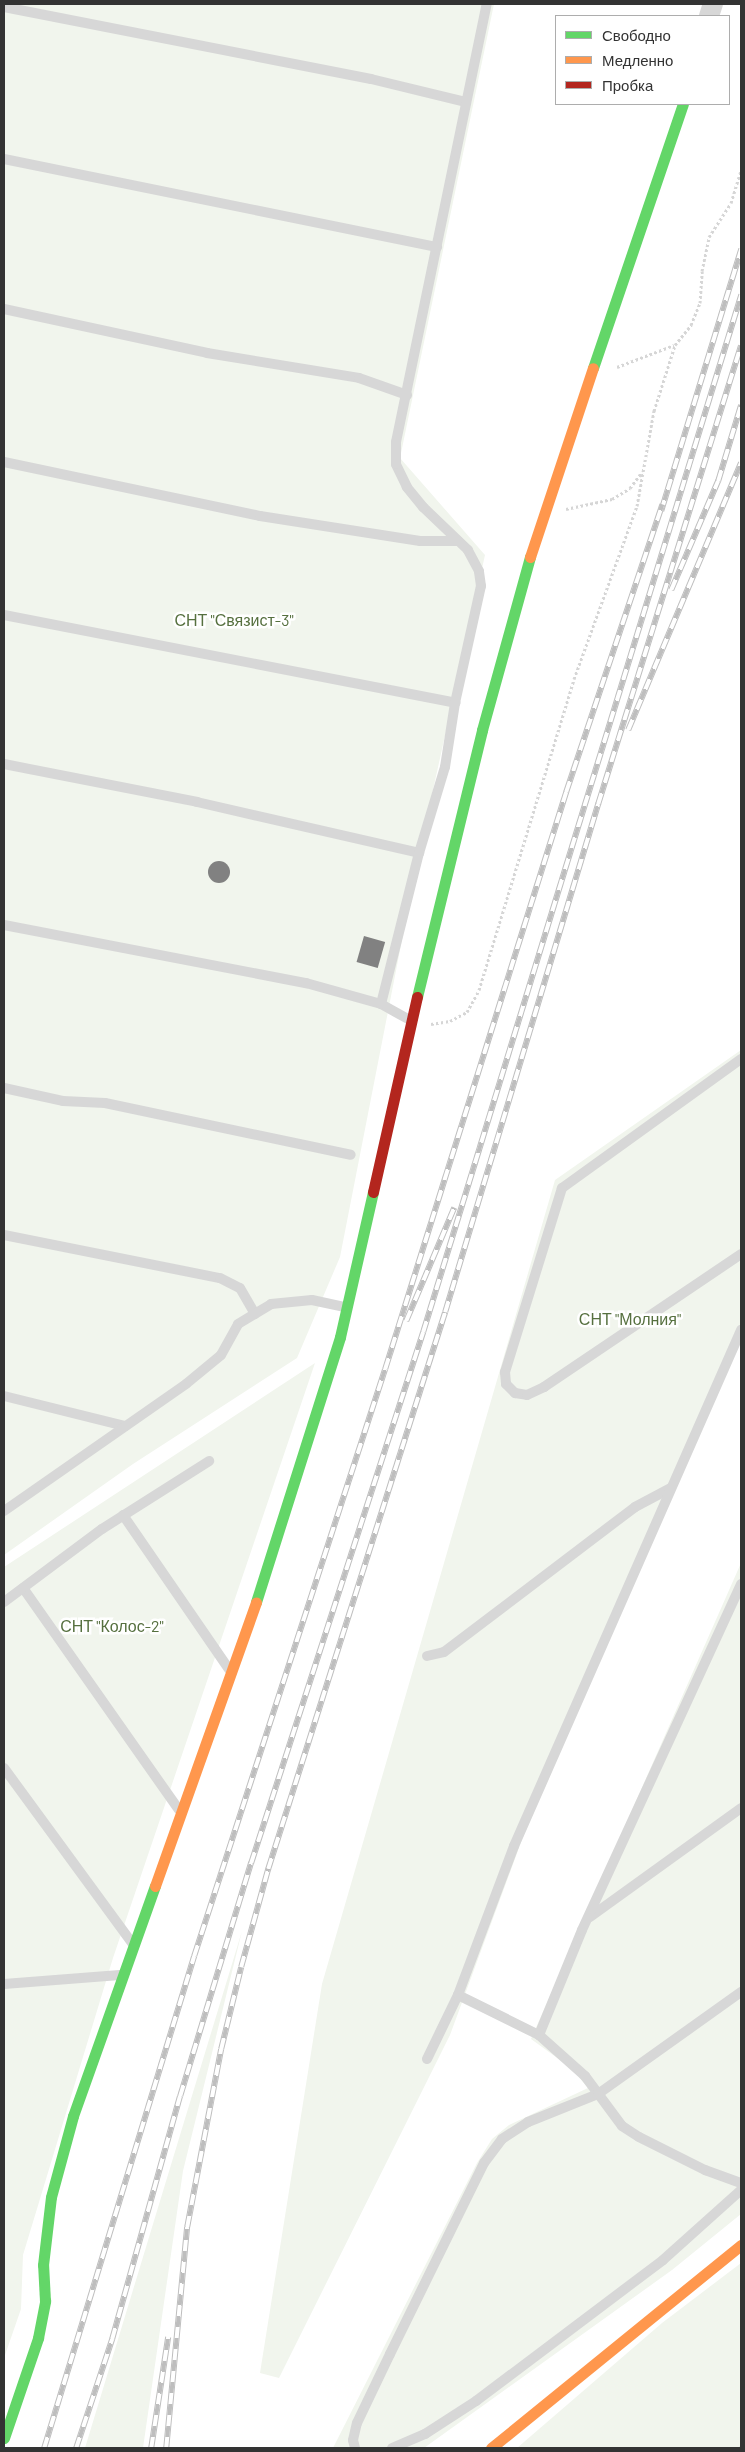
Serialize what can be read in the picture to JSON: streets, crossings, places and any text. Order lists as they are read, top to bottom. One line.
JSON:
{"parks":["СНТ \"Связист-3\"","СНТ \"Молния\"","СНТ \"Колос-2\""],"legend":["Свободно","Медленно","Пробка"]}
